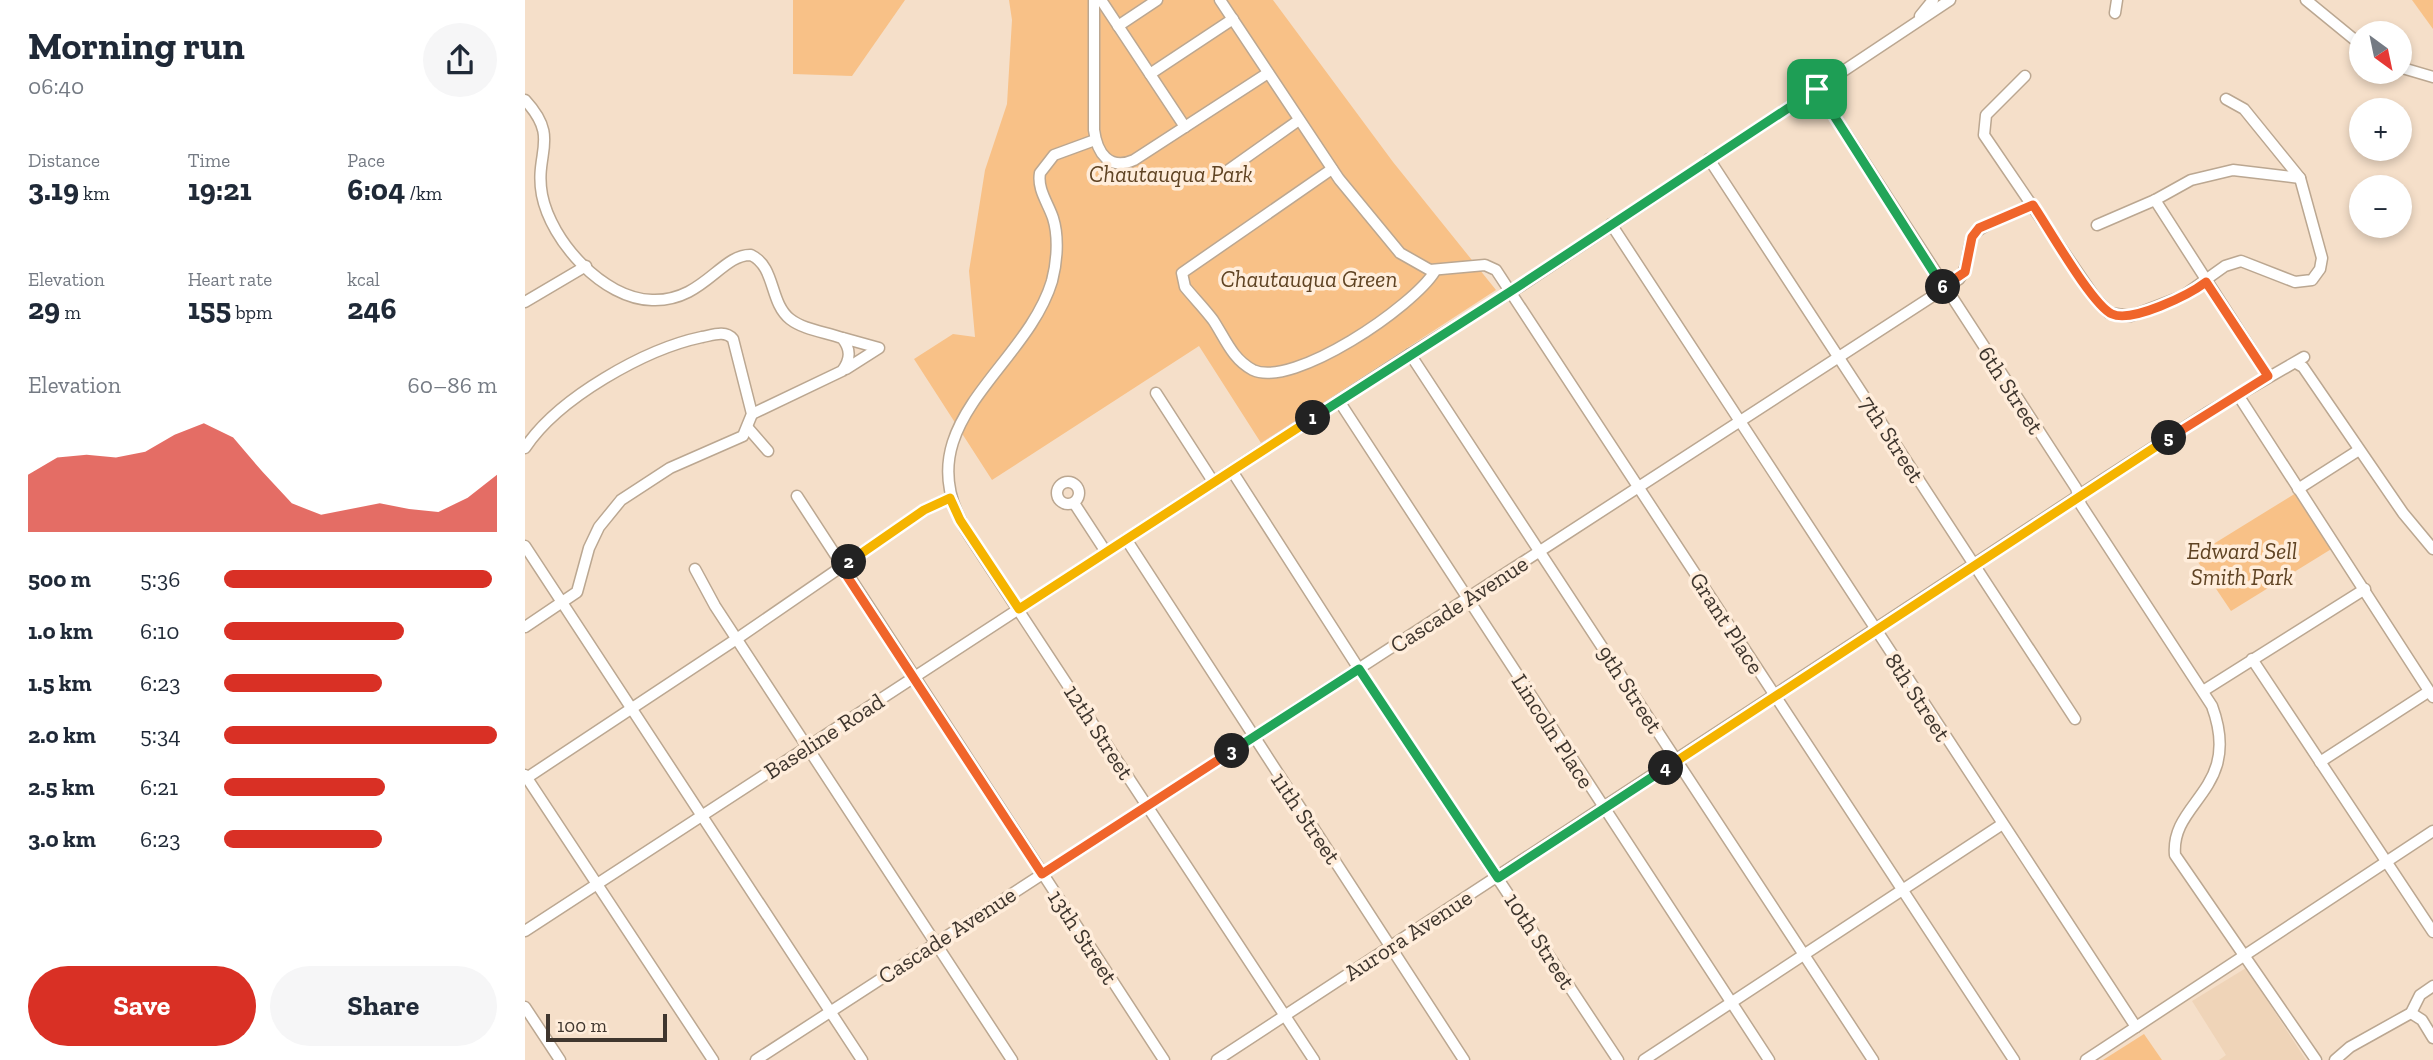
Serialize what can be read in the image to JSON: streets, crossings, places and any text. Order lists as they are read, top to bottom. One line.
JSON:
{"streets":{"street":["6th Street","7th Street","Cascade Avenue","Grant Place","9th Street","8th Street","Lincoln Place","12th Street","Baseline Road","11th Street","Aurora Avenue","13th Street","10th Street"]},"crossings":[["6th Street","Cascade Avenue"],["6th Street","Baseline Road"],["6th Street","Aurora Avenue"],["7th Street","Cascade Avenue"],["7th Street","Baseline Road"],["7th Street","Aurora Avenue"],["Cascade Avenue","Grant Place"],["Cascade Avenue","9th Street"],["Cascade Avenue","8th Street"],["Cascade Avenue","Lincoln Place"],["Cascade Avenue","12th Street"],["Cascade Avenue","11th Street"],["Cascade Avenue","13th Street"],["Cascade Avenue","10th Street"],["Grant Place","Baseline Road"],["Grant Place","Aurora Avenue"],["9th Street","Baseline Road"],["9th Street","Aurora Avenue"],["8th Street","Baseline Road"],["8th Street","Aurora Avenue"],["Lincoln Place","Baseline Road"],["Lincoln Place","Aurora Avenue"],["12th Street","Baseline Road"],["12th Street","Aurora Avenue"],["Baseline Road","11th Street"],["Baseline Road","13th Street"],["Baseline Road","10th Street"],["11th Street","Aurora Avenue"],["Aurora Avenue","10th Street"]],"parks":["Chautauqua Park","Chautauqua Green","Edward Sell Smith Park"],"scale_bar":"100 m","north":"bottom right","page":{"heading":["Morning run","06:40"],"map_buttons":["+","−"],"stats":[["Distance","3.19 km"],["Time","19:21"],["Pace","6:04 /km"],["Elevation","29 m"],["Heart rate","155 bpm"],["kcal","246"]],"pins":["6","1","5","2","3","4"],"chart":["Elevation","60–86 m"],"list":[{"name":"500 m","note":"5:36"},{"name":"1.0 km","note":"6:10"},{"name":"1.5 km","note":"6:23"},{"name":"2.0 km","note":"5:34"},{"name":"2.5 km","note":"6:21"},{"name":"3.0 km","note":"6:23"}],"buttons":["Save","Share"],"scale":"100 m"}}
